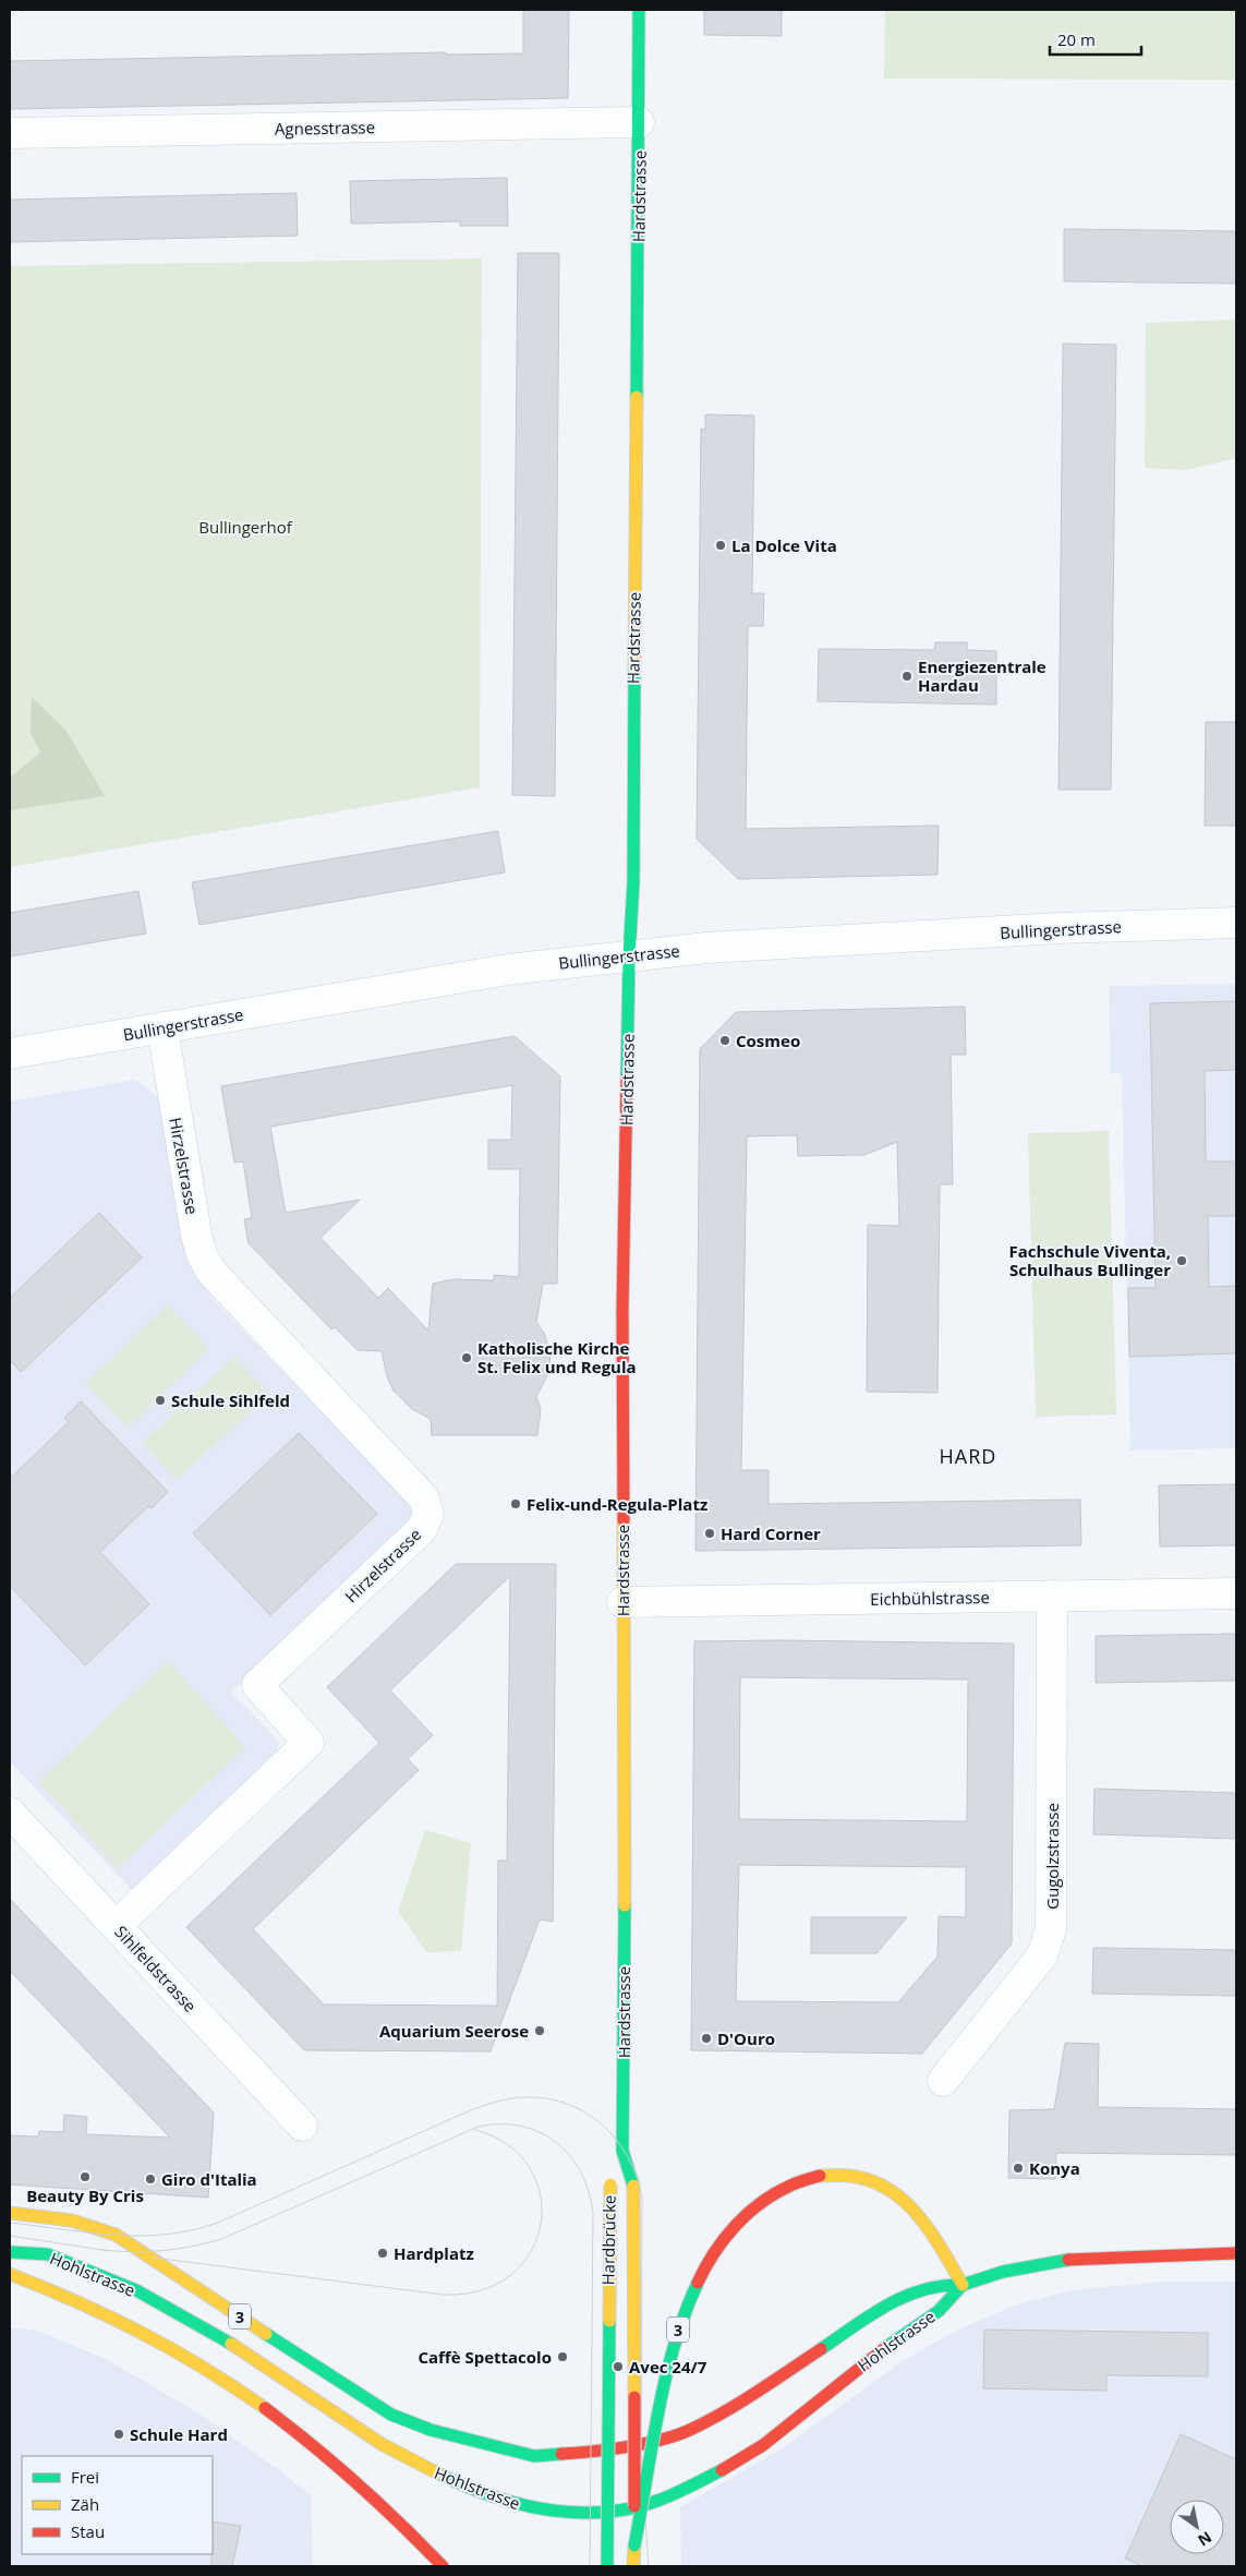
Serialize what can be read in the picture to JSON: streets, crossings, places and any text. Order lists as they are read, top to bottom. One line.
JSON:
{"streets":{"main road":["Hardstrasse","Hardbrücke","Hohlstrasse","3"],"street":["Agnesstrasse","Bullingerstrasse","Hirzelstrasse","Eichbühlstrasse","Gugolzstrasse","Sihlfeldstrasse"]},"crossings":[["Agnesstrasse","Hardstrasse"],["Hardstrasse","Bullingerstrasse"],["Hardstrasse","Eichbühlstrasse"],["Hardstrasse","Hardbrücke"],["Bullingerstrasse","Hirzelstrasse"],["Hirzelstrasse","Sihlfeldstrasse"],["Eichbühlstrasse","Gugolzstrasse"],["Hardbrücke","Hohlstrasse"]],"districts":["HARD"],"parks":["Bullingerhof"],"places":["La Dolce Vita","Energiezentrale Hardau","Cosmeo","Fachschule Viventa, Schulhaus Bullinger","Katholische Kirche St. Felix und Regula","Schule Sihlfeld","Felix-und-Regula-Platz","Hard Corner","Aquarium Seerose","D'Ouro","Konya","Beauty By Cris","Giro d'Italia","Hardplatz","Caffè Spettacolo","Avec 24/7","Schule Hard"],"legend":["Frei","Zäh","Stau"],"scale_bar":"20 m","north":"bottom right"}
